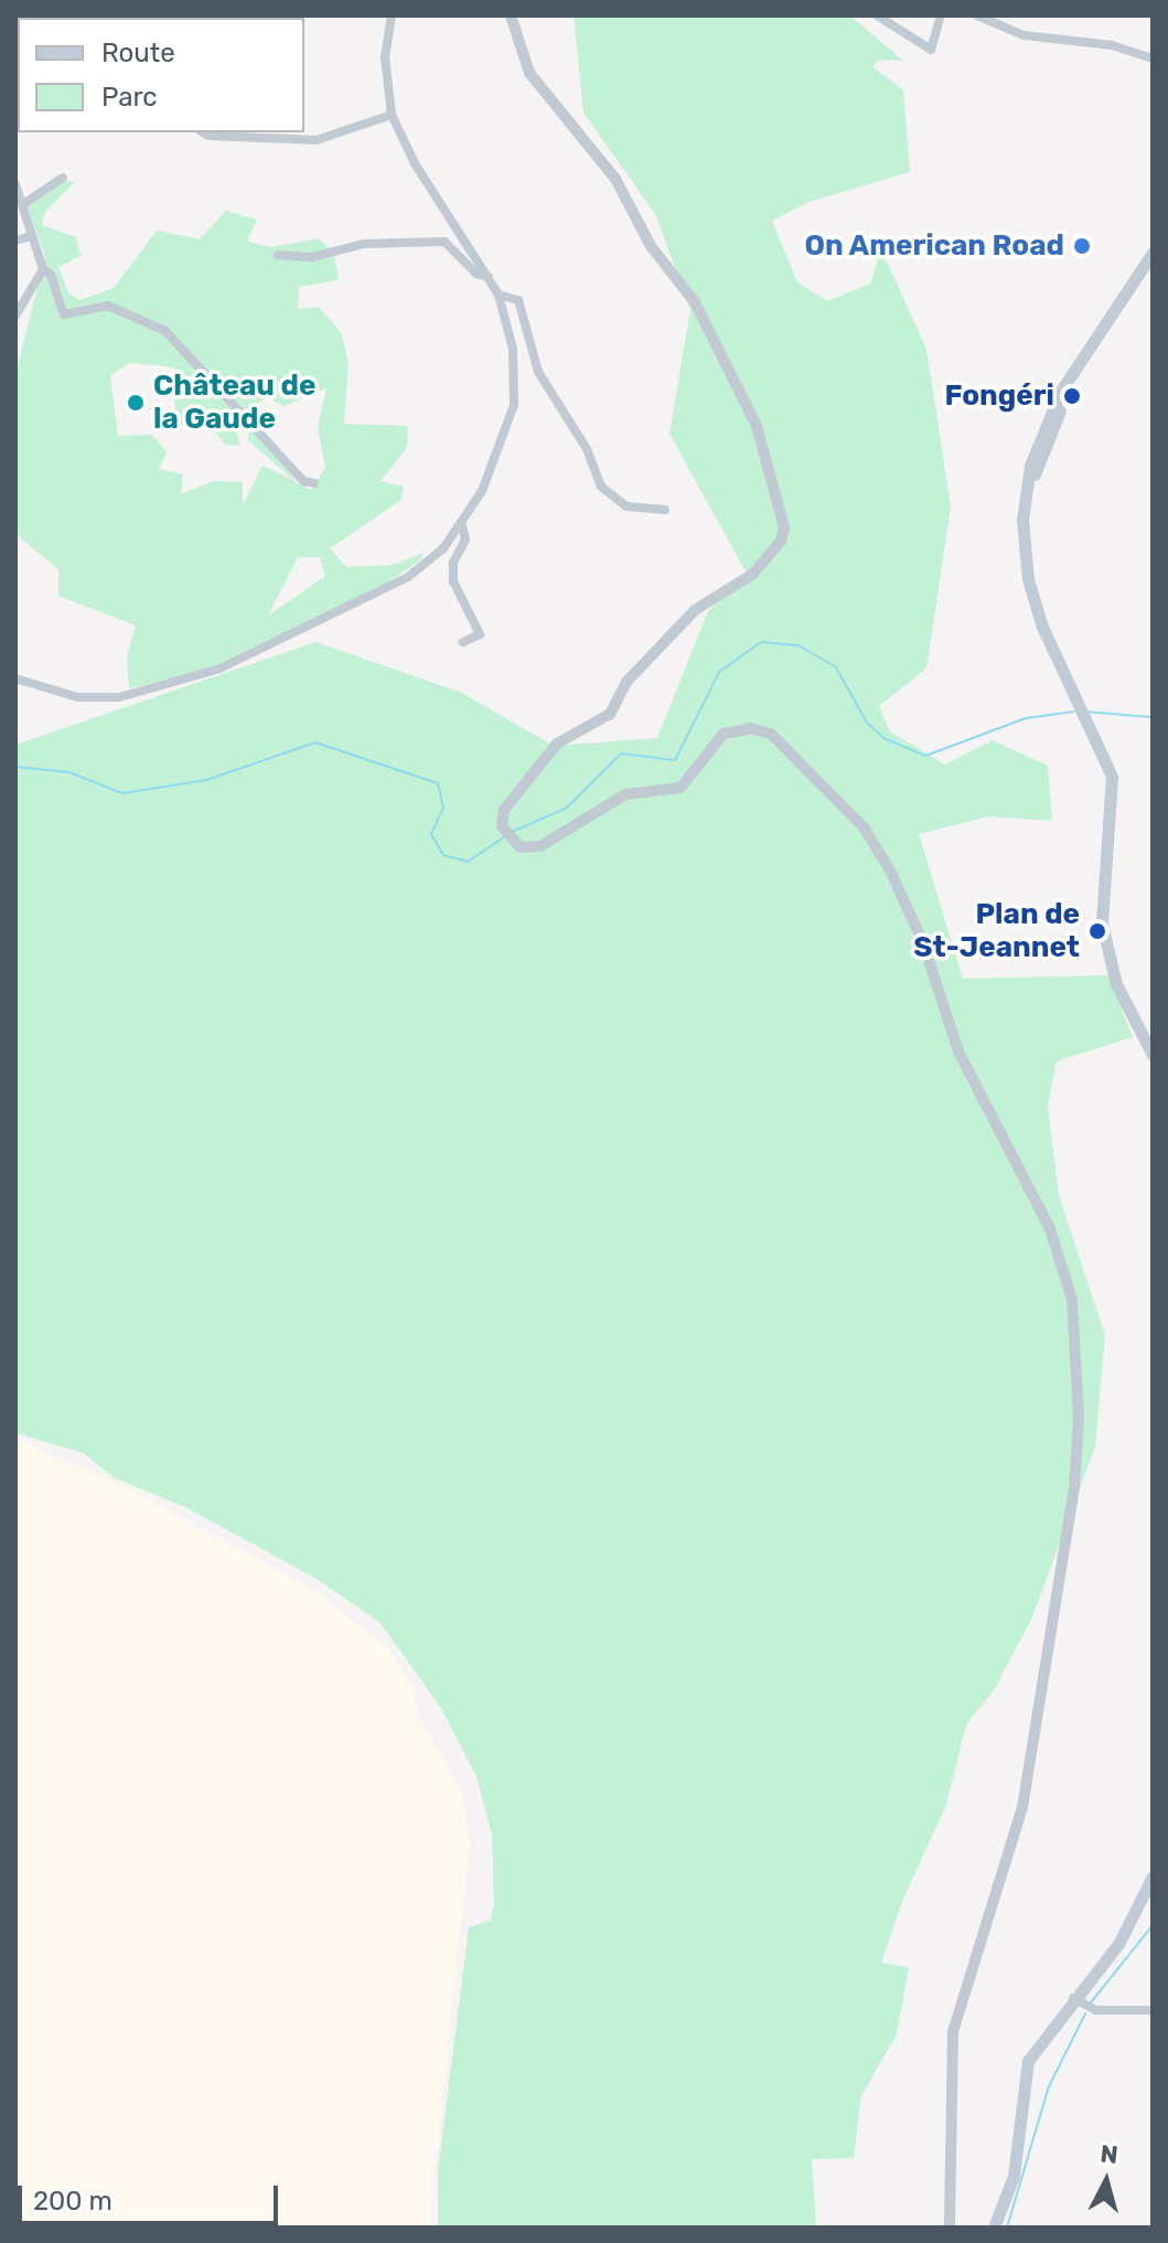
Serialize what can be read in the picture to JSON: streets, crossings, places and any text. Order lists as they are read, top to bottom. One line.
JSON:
{"places":["On American Road","Fongéri","Château de la Gaude","Plan de St-Jeannet"],"legend":["Route","Parc"],"scale_bar":"200 m","north":"top"}
